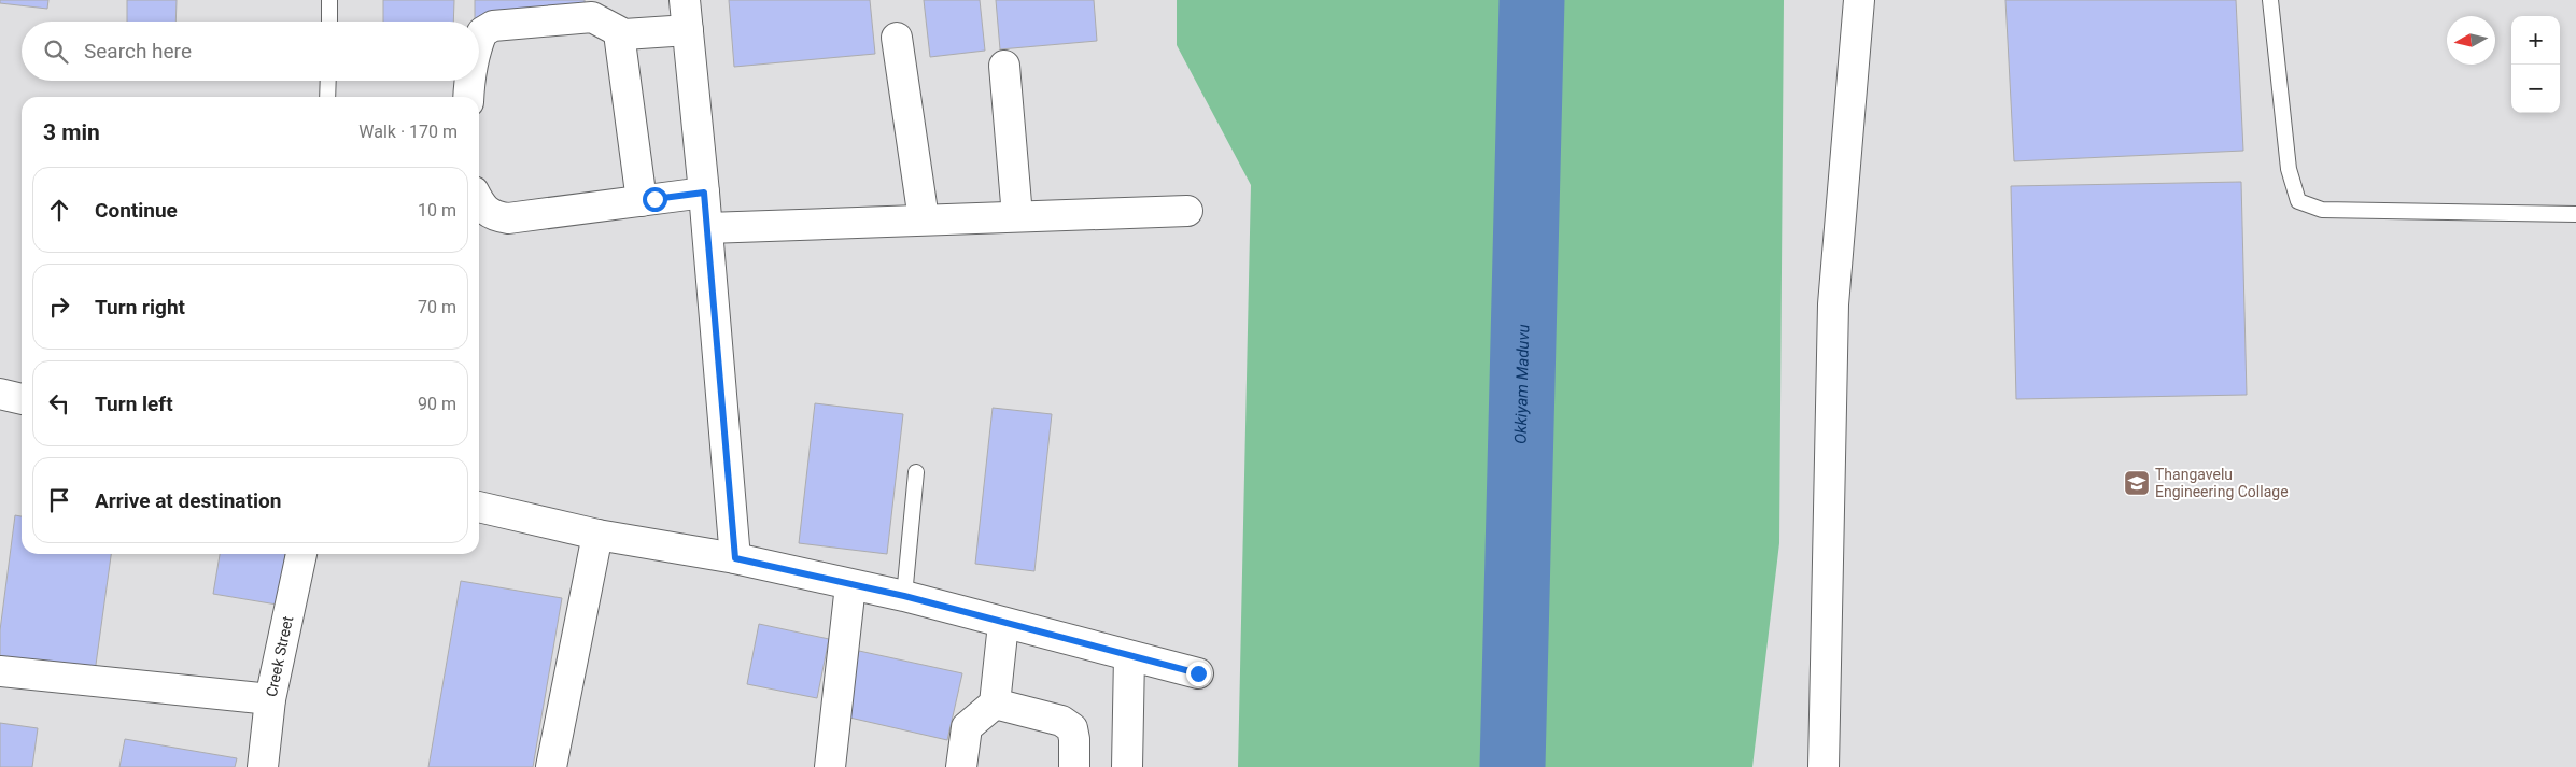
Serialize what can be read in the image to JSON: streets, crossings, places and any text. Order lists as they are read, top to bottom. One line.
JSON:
{"streets":{"street":["Creek Street"]},"water":["Okkiyam Maduvu"],"places":{"school or university":["Thangavelu Engineering Collage"]},"north":"left","page":{"map_buttons":["+","−"],"search":"Search here","heading":["3 min","Walk · 170 m"],"list":[["Continue","10 m"],["Turn right","70 m"],["Turn left","90 m"],"Arrive at destination"]}}
